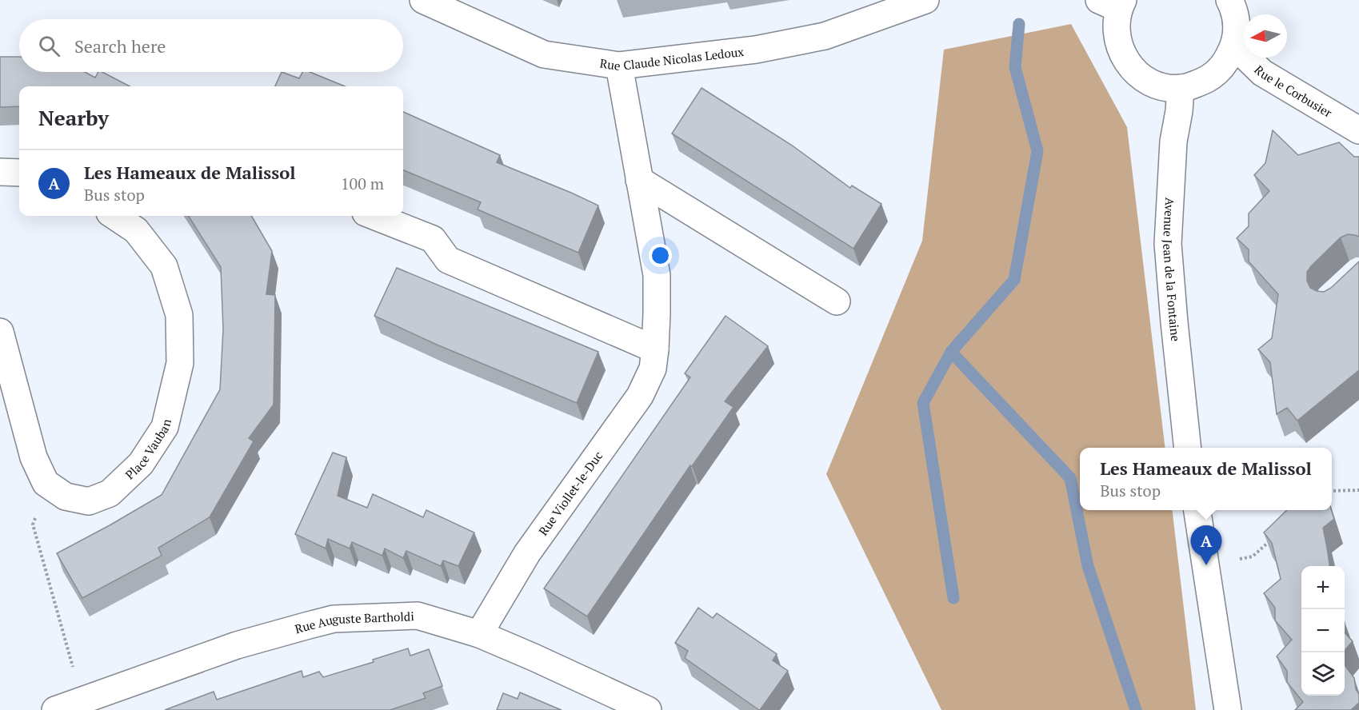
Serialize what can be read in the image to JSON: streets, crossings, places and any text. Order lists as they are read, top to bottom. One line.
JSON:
{"streets":{"street":["Rue Claude Nicolas Ledoux","Rue le Corbusier","Avenue Jean de la Fontaine","Place Vauban","Rue Viollet-le-Duc","Rue Auguste Bartholdi"]},"crossings":[["Rue Claude Nicolas Ledoux","Rue Viollet-le-Duc"],["Rue Viollet-le-Duc","Rue Auguste Bartholdi"]],"north":"left","page":{"search":"Search here","heading":"Nearby","list":[{"mark":"A","name":"Les Hameaux de Malissol","note":"Bus stop","value":"100 m"}],"popup":["Les Hameaux de Malissol","Bus stop"],"pins":"A","map_buttons":["+","−"]}}
